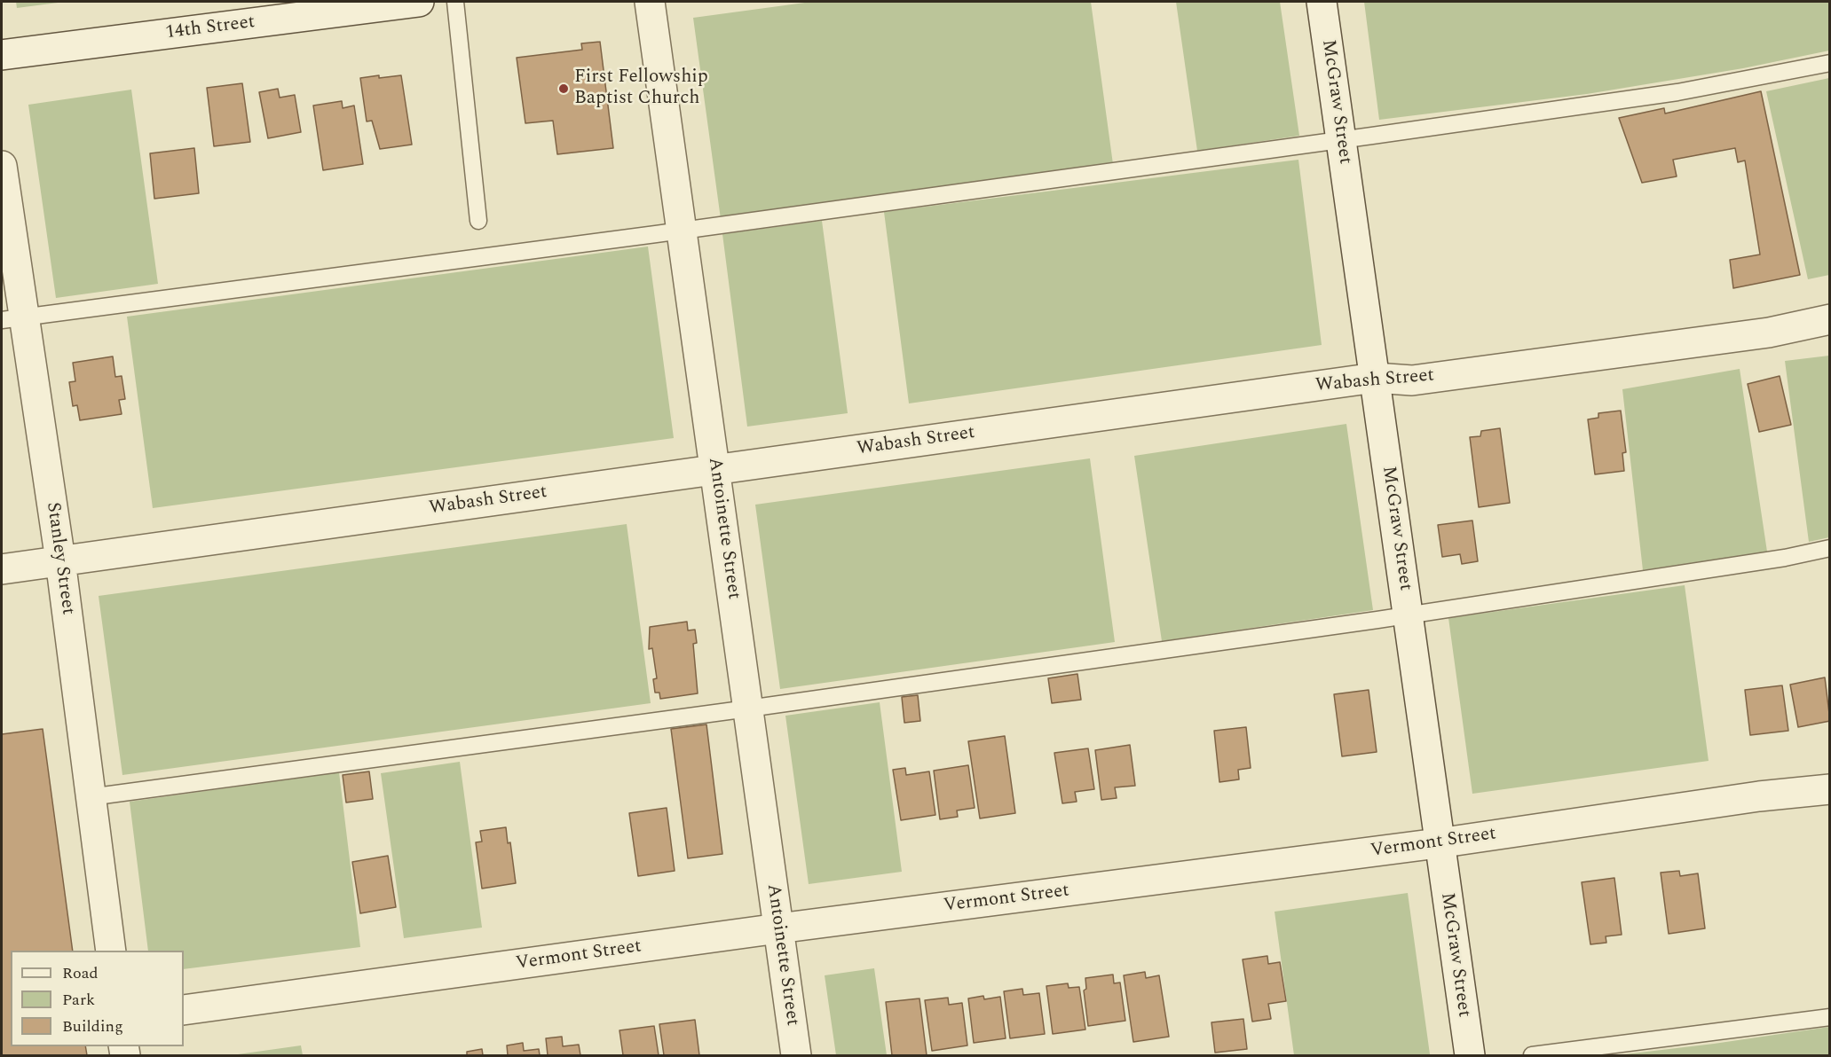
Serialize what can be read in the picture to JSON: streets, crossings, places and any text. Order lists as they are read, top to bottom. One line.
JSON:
{"streets":{"street":["14th Street","McGraw Street","Wabash Street","Antoinette Street","Stanley Street","Vermont Street"]},"crossings":[["McGraw Street","Wabash Street"],["McGraw Street","Vermont Street"],["Wabash Street","Antoinette Street"],["Wabash Street","Stanley Street"],["Antoinette Street","Vermont Street"]],"places":["First Fellowship Baptist Church"],"legend":["Road","Park","Building"]}
